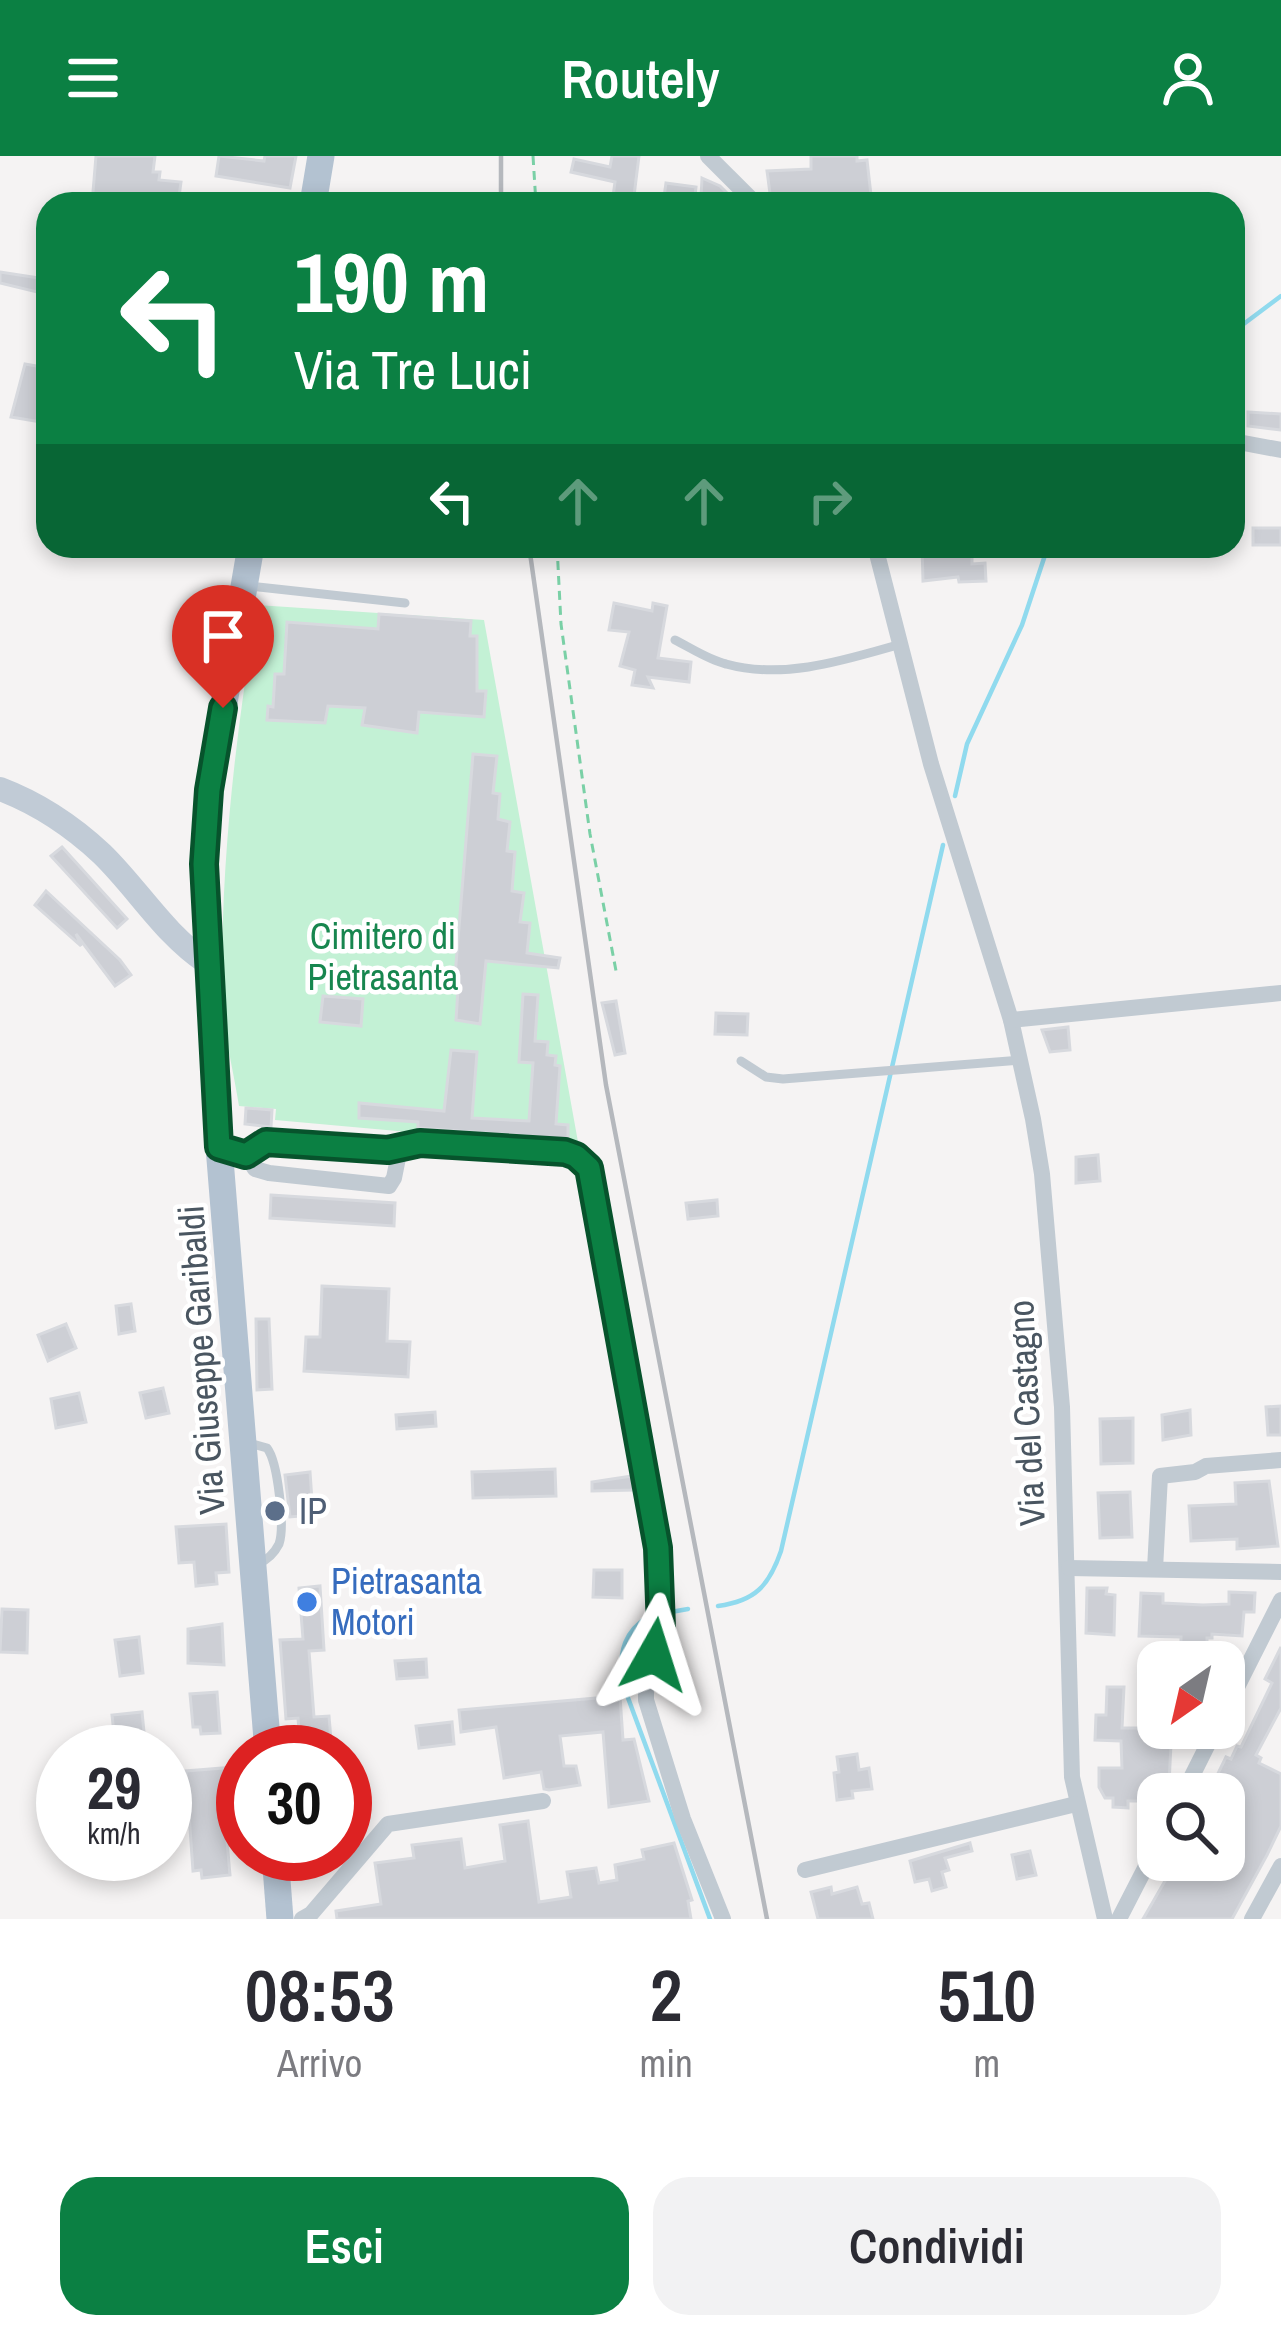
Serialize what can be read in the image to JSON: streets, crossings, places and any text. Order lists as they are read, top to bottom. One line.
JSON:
{"streets":{"main road":["Via Giuseppe Garibaldi"],"street":["Via del Castagno"]},"parks":["Cimitero di Pietrasanta"],"places":["IP","Pietrasanta Motori"],"north":"bottom left","page":{"header":"Routely","turn":["190 m","Via Tre Luci"],"speed":"29 km/h","limit":"30","eta":["08:53","Arrivo","2","min","510","m"],"buttons":["Esci","Condividi"]}}
